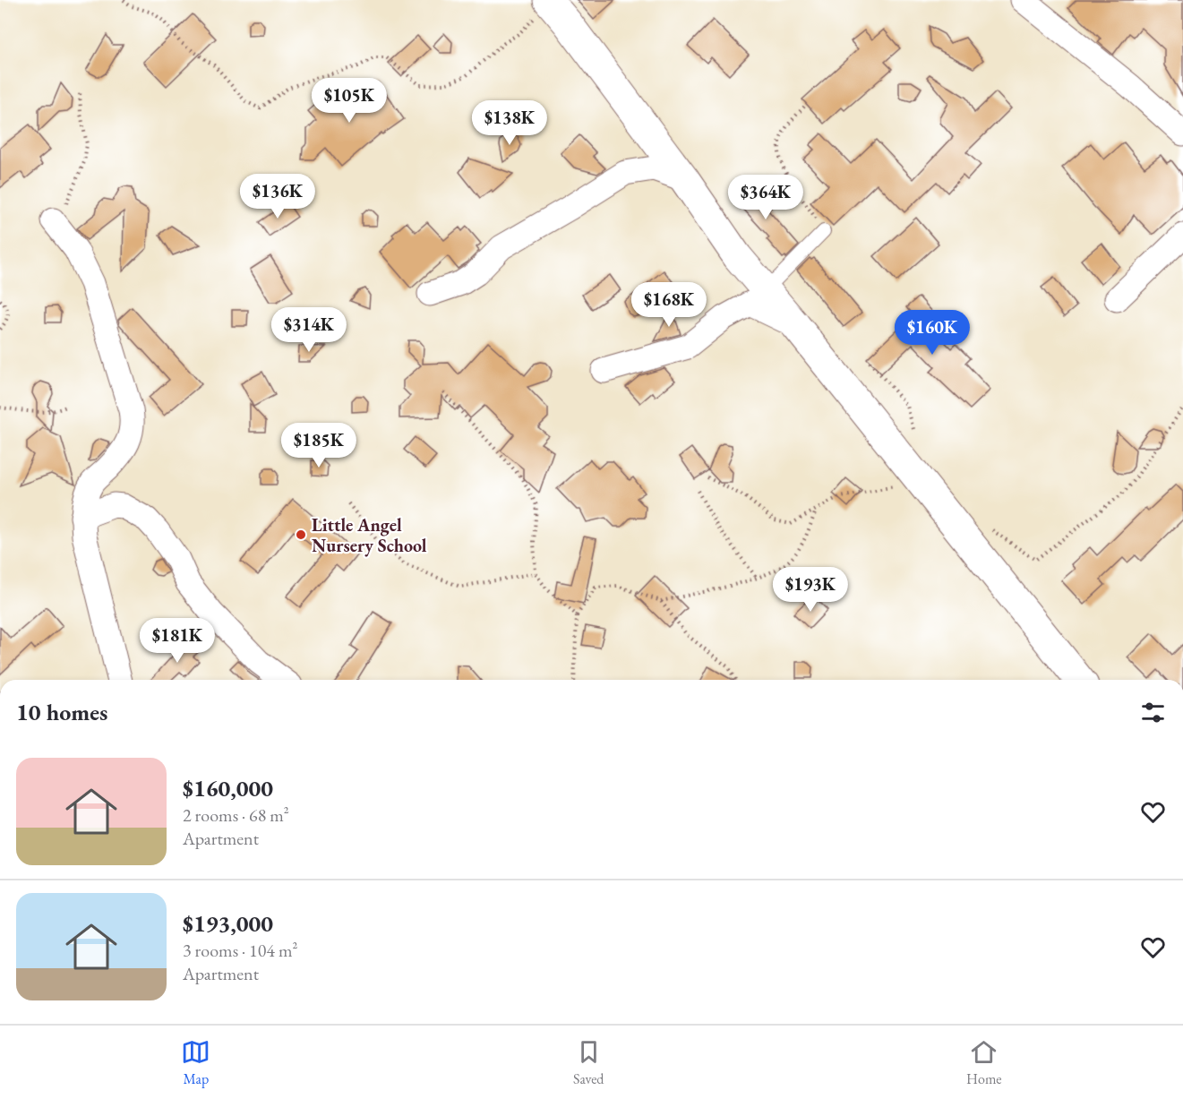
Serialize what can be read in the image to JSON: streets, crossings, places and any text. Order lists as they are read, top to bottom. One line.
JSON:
{"places":["Little Angel Nursery School"],"page":{"price":["$105K","$138K","$136K","$364K","$168K","$314K","$160K","$185K","$193K","$181K"],"heading":"10 homes","list":[{"name":"$160,000","note":"2 rooms · 68 m² · Apartment"},{"name":"$193,000","note":"3 rooms · 104 m² · Apartment"}],"tabs":["Map","Saved","Home"]}}
